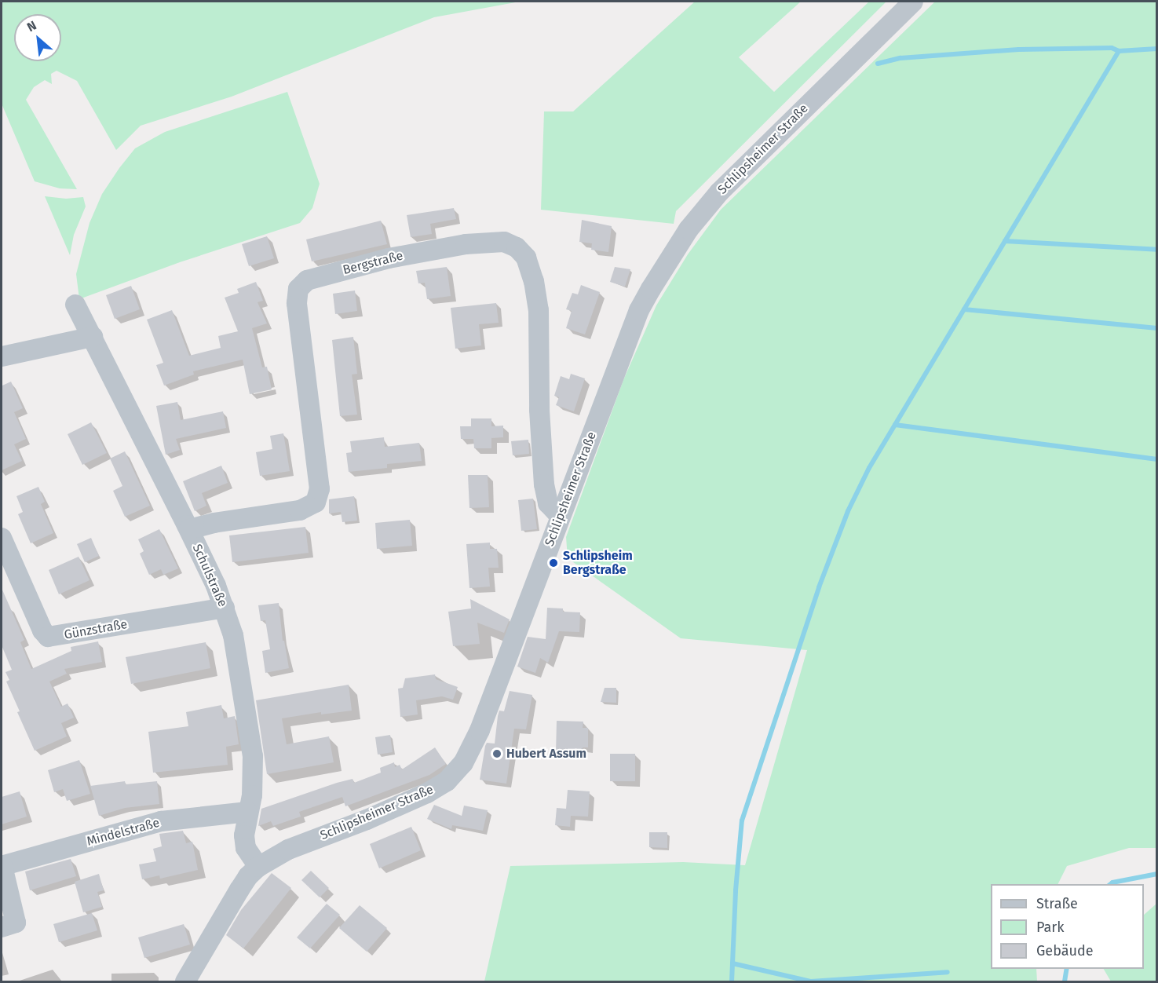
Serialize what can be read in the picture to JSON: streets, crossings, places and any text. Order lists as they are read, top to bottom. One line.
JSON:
{"streets":{"street":["Schlipsheimer Straße","Bergstraße","Schulstraße","Günzstraße","Mindelstraße"]},"crossings":[["Schlipsheimer Straße","Bergstraße"],["Schlipsheimer Straße","Schulstraße"],["Bergstraße","Schulstraße"],["Schulstraße","Günzstraße"],["Schulstraße","Mindelstraße"]],"places":["Schlipsheim Bergstraße","Hubert Assum"],"legend":["Straße","Park","Gebäude"],"north":"top left"}
